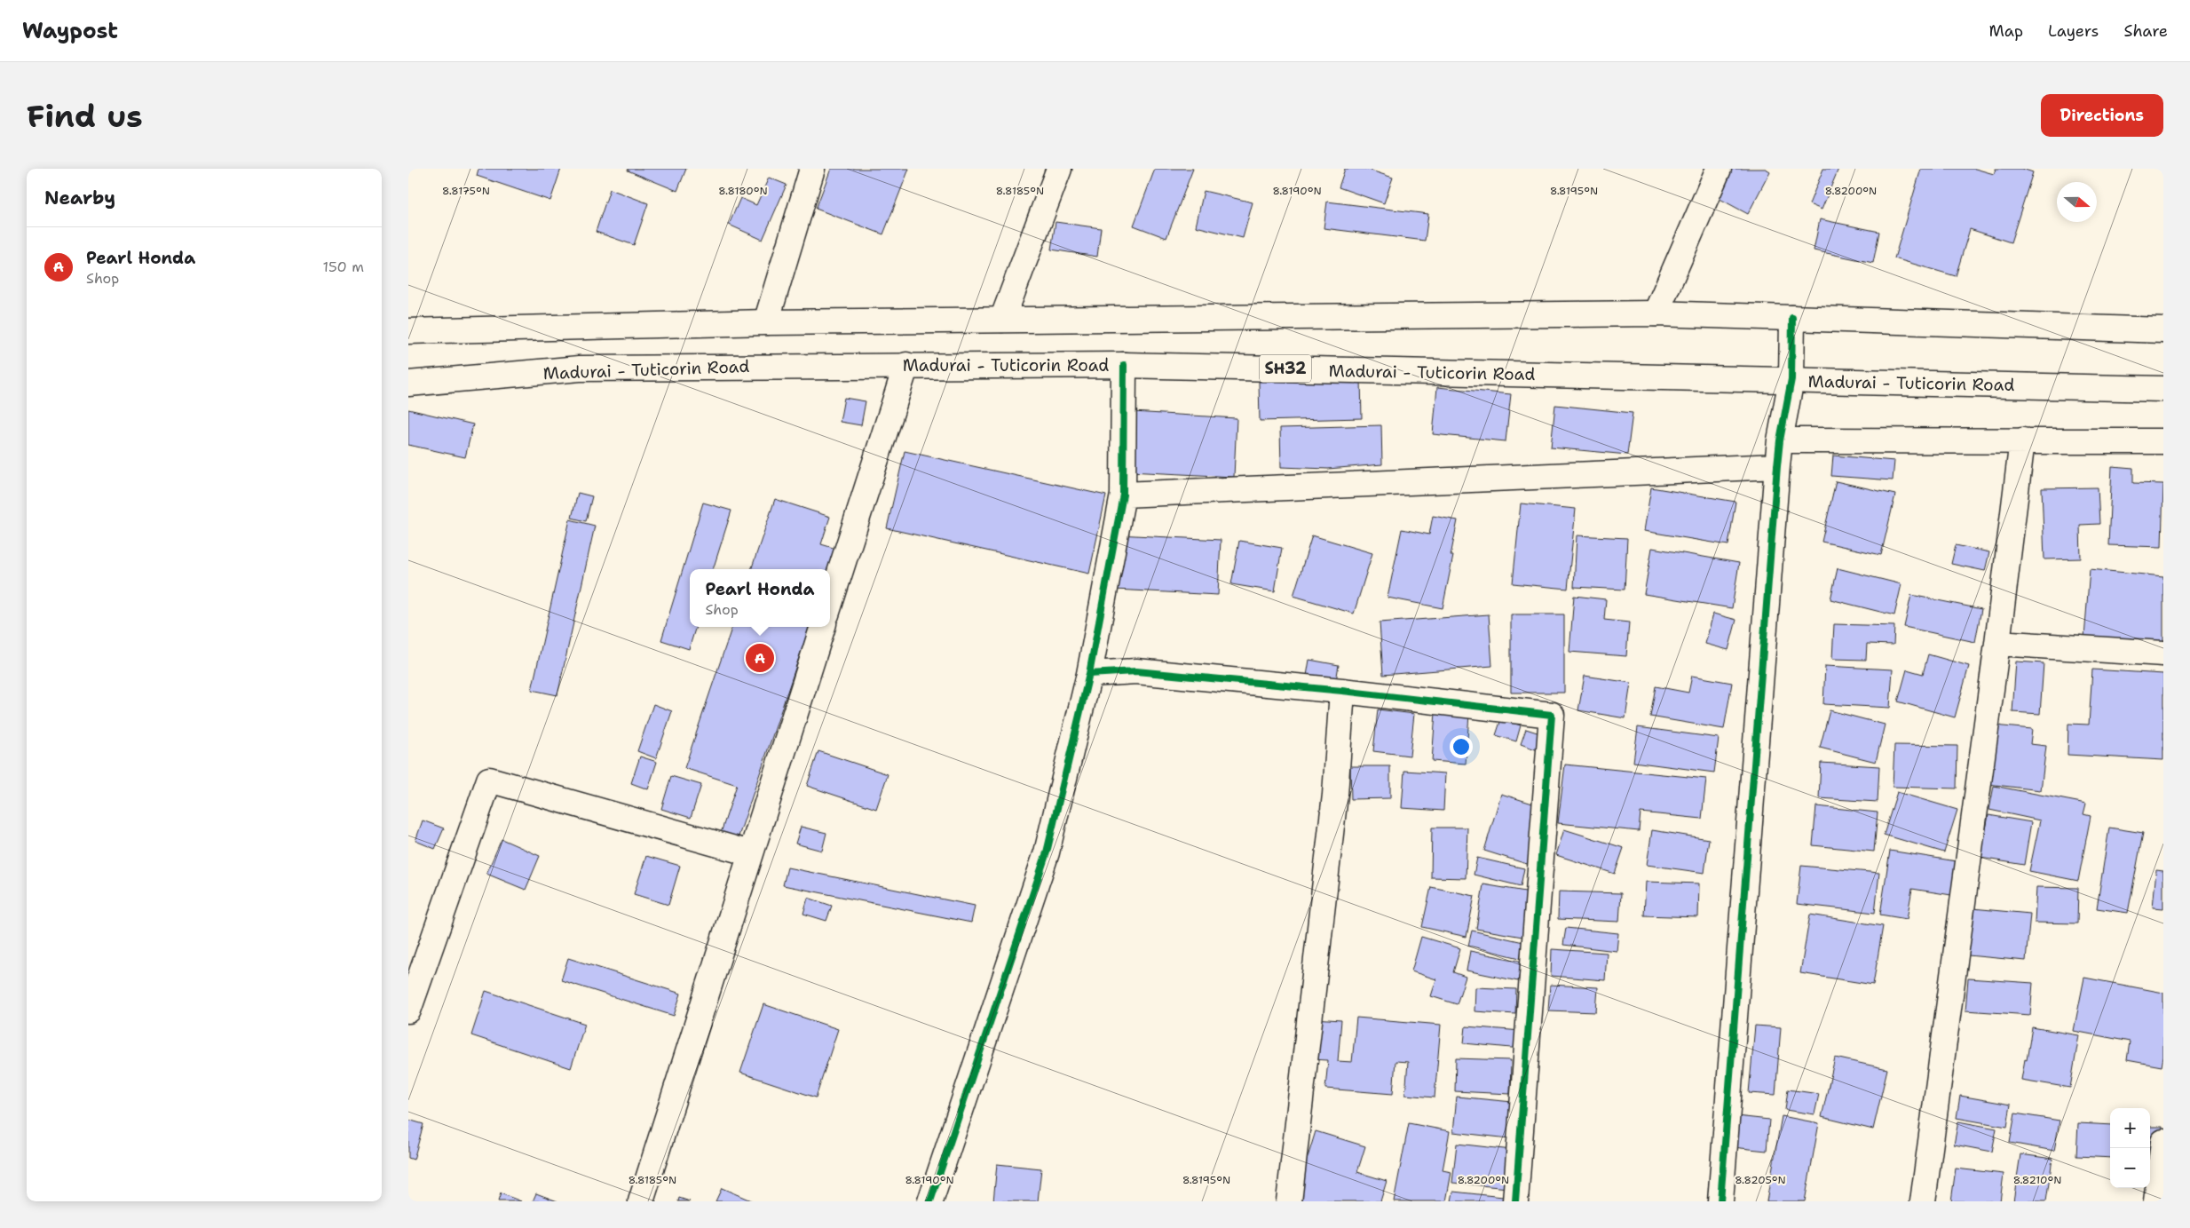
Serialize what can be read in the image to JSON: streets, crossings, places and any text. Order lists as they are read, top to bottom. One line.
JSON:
{"streets":{"street":["Madurai - Tuticorin Road","SH32"]},"north":"right","page":{"header":"Waypost","nav":["Map","Layers","Share"],"buttons":"Directions","title":"Find us","heading":"Nearby","list":[{"mark":"A","name":"Pearl Honda","note":"Shop","value":"150 m"}],"popup":["Pearl Honda","Shop"],"pins":"A","map_buttons":["+","−"]},"coordinates":["8.8190°N","8.8200°N","8.8175°N","8.8180°N","8.8185°N","8.8195°N","8.8205°N","8.8210°N"]}
